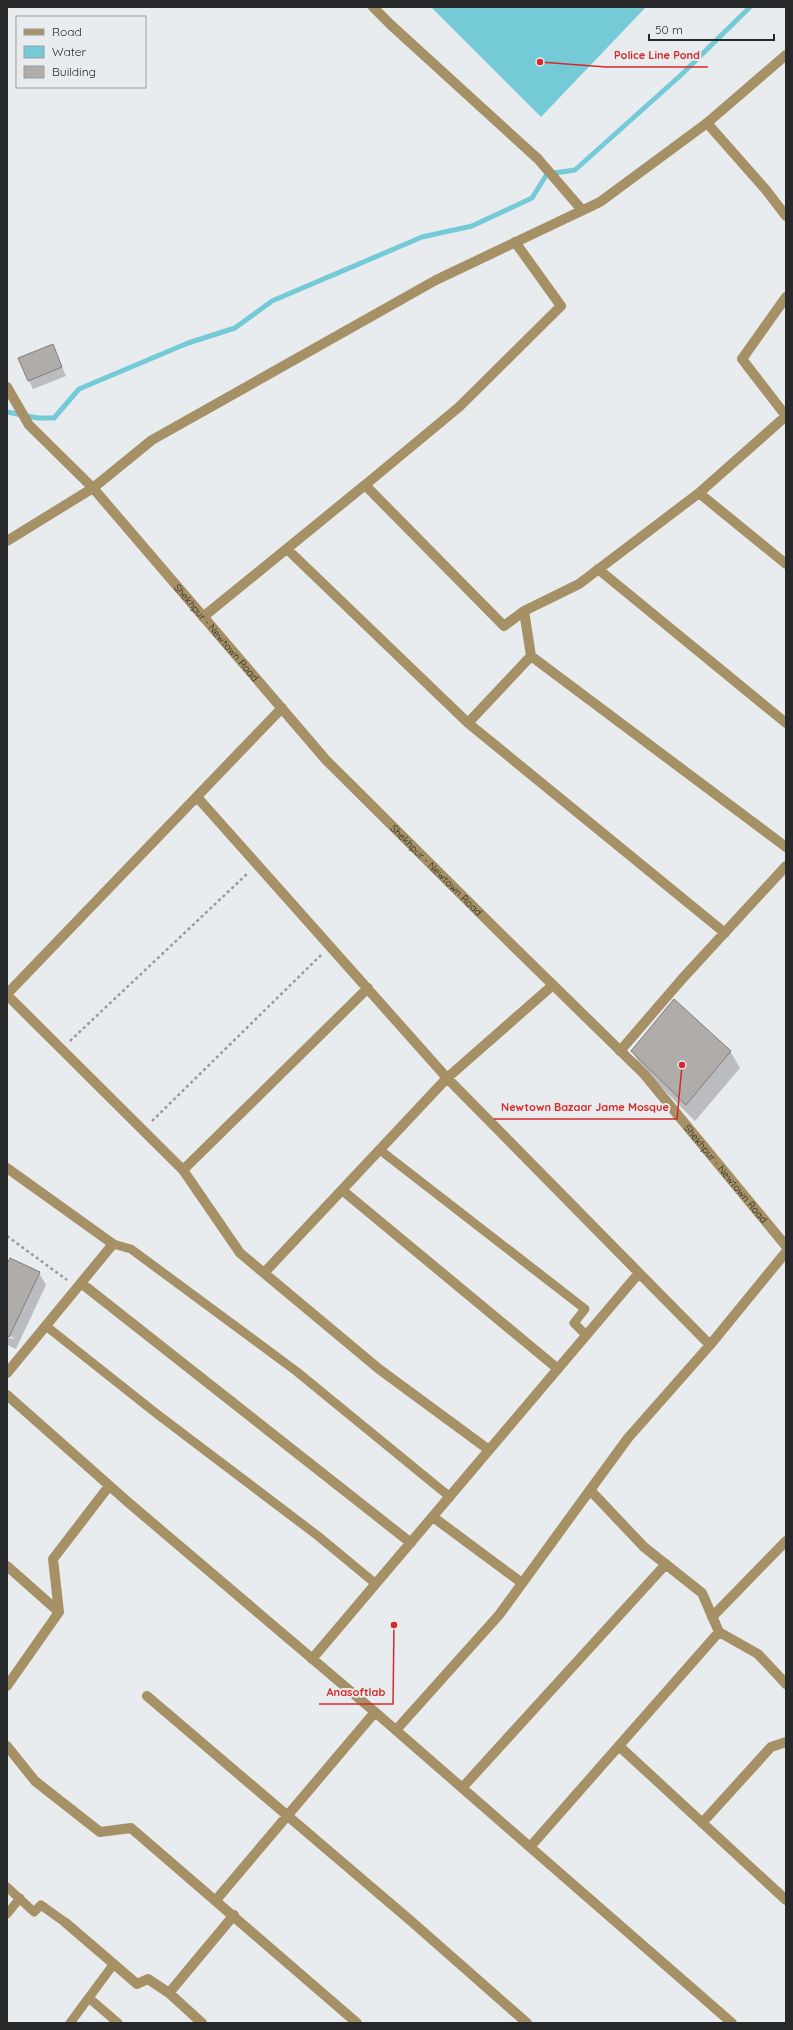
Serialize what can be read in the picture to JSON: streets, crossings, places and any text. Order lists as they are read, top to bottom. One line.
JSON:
{"streets":{"street":["Shekhpur - Newtown Road"]},"places":["Police Line Pond","Newtown Bazaar Jame Mosque","Anasoftlab"],"legend":["Road","Water","Building"],"scale_bar":"50 m"}
